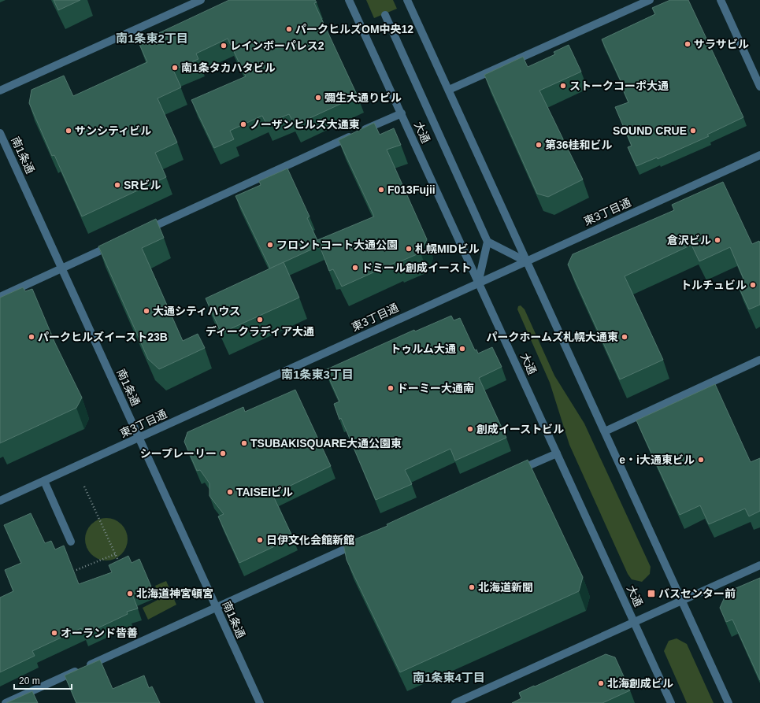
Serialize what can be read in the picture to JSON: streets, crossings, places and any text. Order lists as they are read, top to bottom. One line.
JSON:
{"streets":{"street":["大通","南1条通","東3丁目通"]},"crossings":[["大通","東3丁目通"],["南1条通","東3丁目通"]],"districts":["南1条東2丁目","南1条東3丁目","南1条東4丁目"],"places":{"other":["パークヒルズOM中央12","サラサビル","レインボーパレス2","南1条タカハタビル","ストークコーポ大通","彌生大通りビル","ノーザンヒルズ大通東","サンシティビル","SOUND CRUE","第36桂和ビル","SRビル","F013Fujii","倉沢ビル","フロントコート大通公園","札幌MIDビル","ドミール創成イースト","トルチュビル","大通シティハウス","ディークラディア大通","パークヒルズイースト23B","パークホームズ札幌大通東","トゥルム大通","ドーミー大通南","創成イーストビル","TSUBAKISQUARE大通公園東","シープレーリー","e・i大通東ビル","TAISEIビル","日伊文化会館新館","北海道新聞","北海道神宮頓宮","オーランド皆善","北海創成ビル"],"transit":["バスセンター前"]},"scale_bar":"20 m"}
